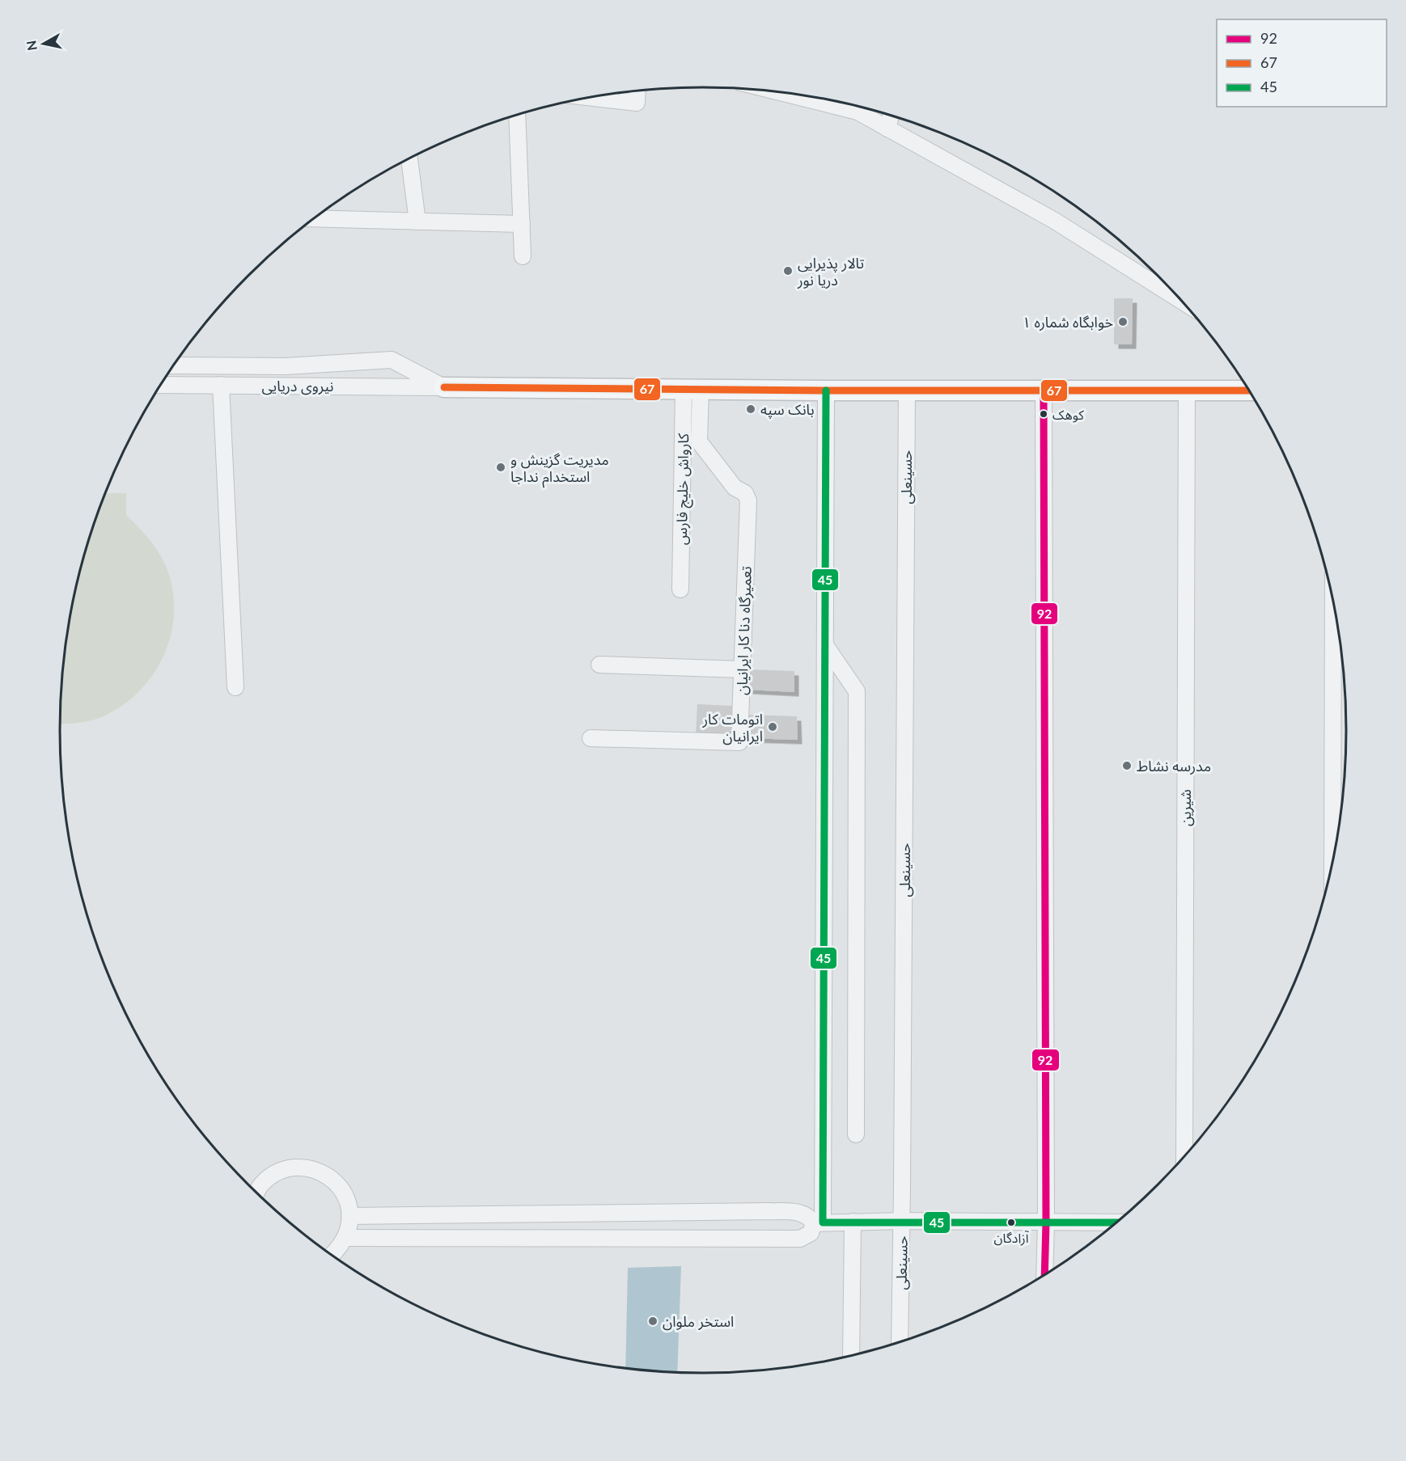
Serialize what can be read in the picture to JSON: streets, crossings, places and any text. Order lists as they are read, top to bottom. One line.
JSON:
{"streets":{"main road":["نیروی دریایی"],"street":["حسینعلی","کارواش خلیج فارس","تعمیرگاه دنا کار ایرانیان","شیرین"]},"crossings":[["نیروی دریایی","حسینعلی"],["نیروی دریایی","کارواش خلیج فارس"],["نیروی دریایی","تعمیرگاه دنا کار ایرانیان"],["نیروی دریایی","شیرین"],["کارواش خلیج فارس","تعمیرگاه دنا کار ایرانیان"]],"places":["تالار پذیرایی دریا نور","خوابگاه شماره ۱","بانک سپه","کوهک","مدیریت گزینش و استخدام نداجا","اتومات کار ایرانیان","مدرسه نشاط","آزادگان","استخر ملوان"],"lines":["transit line 67","transit line 92","transit line 45"],"legend":["92","67","45"],"north":"left"}
